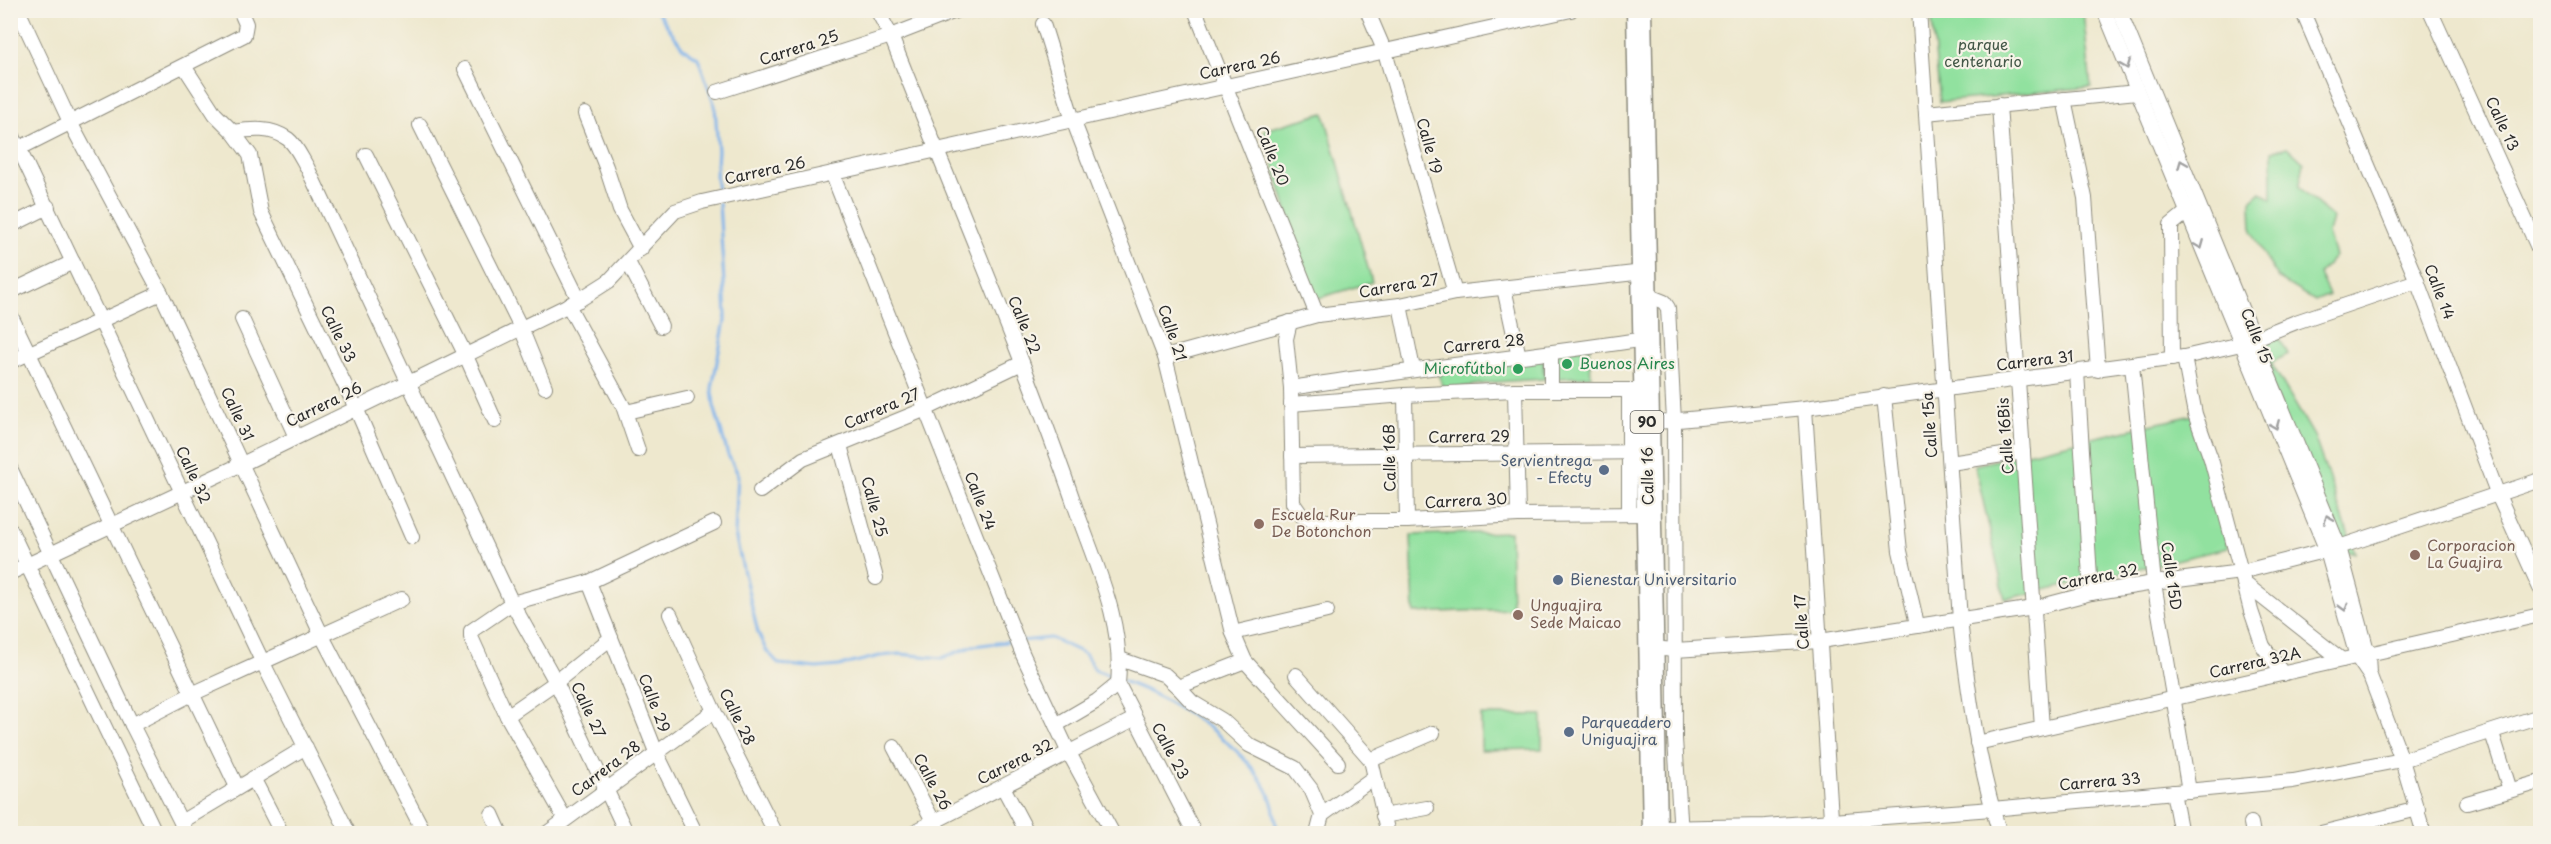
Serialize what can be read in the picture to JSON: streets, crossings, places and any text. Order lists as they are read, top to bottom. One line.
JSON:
{"streets":{"highway":["90","Calle 16"],"street":["Carrera 25","Carrera 26","Calle 13","Calle 19","Calle 20","Carrera 27","Calle 14","Calle 22","Calle 21","Calle 33","Calle 15","Carrera 28","Carrera 31","Calle 31","Calle 15a","Calle 16Bis","Carrera 29","Calle 16B","Calle 32","Calle 24","Carrera 30","Calle 25","Calle 15D","Carrera 32","Calle 17","Carrera 32A","Calle 29","Calle 27","Calle 28","Calle 23","Calle 26","Carrera 33"]},"crossings":[["Carrera 25","Calle 22"],["Carrera 26","Calle 19"],["Carrera 26","Calle 20"],["Carrera 26","Calle 22"],["Carrera 26","Calle 21"],["Carrera 26","Calle 33"],["Carrera 26","Calle 31"],["Carrera 26","Calle 32"],["Carrera 26","Calle 24"],["Calle 19","Carrera 27"],["Calle 20","Carrera 27"],["Carrera 27","Calle 22"],["Carrera 27","Calle 21"],["Carrera 27","Calle 16"],["Carrera 27","Calle 24"],["Carrera 27","Calle 25"],["Calle 14","Carrera 31"],["Calle 14","Carrera 32"],["Calle 22","Calle 23"],["Calle 15","Carrera 31"],["Calle 15","Carrera 32"],["Calle 15","Carrera 32A"],["Calle 15","Carrera 33"],["Carrera 28","Calle 16"],["Carrera 28","Calle 29"],["Carrera 28","Calle 27"],["Carrera 28","Calle 28"],["Carrera 31","Calle 15a"],["Carrera 31","Calle 16Bis"],["Carrera 31","Calle 16"],["Carrera 31","Calle 15D"],["Carrera 31","Calle 17"],["Calle 15a","Carrera 32"],["Calle 15a","Carrera 32A"],["Calle 15a","Carrera 33"],["Calle 16Bis","Carrera 32"],["Calle 16Bis","Carrera 32A"],["Carrera 29","Calle 16B"],["Carrera 29","Calle 16"],["Carrera 29","Carrera 30"],["Calle 16B","Carrera 30"],["Calle 16","Carrera 30"],["Calle 16","Carrera 32"],["Calle 16","Carrera 33"],["Calle 24","Carrera 32"],["Calle 15D","Carrera 32"],["Calle 15D","Carrera 32A"],["Calle 15D","Carrera 33"],["Carrera 32","Calle 17"],["Carrera 32","Calle 23"],["Carrera 32","Calle 26"],["Calle 17","Carrera 33"]],"parks":["parque centenario"],"places":["Buenos Aires","Microfútbol","Servientrega - Efecty","Escuela Rur De Botonchon","Corporacion La Guajira","Bienestar Universitario","Unguajira Sede Maicao","Parqueadero Uniguajira"]}
